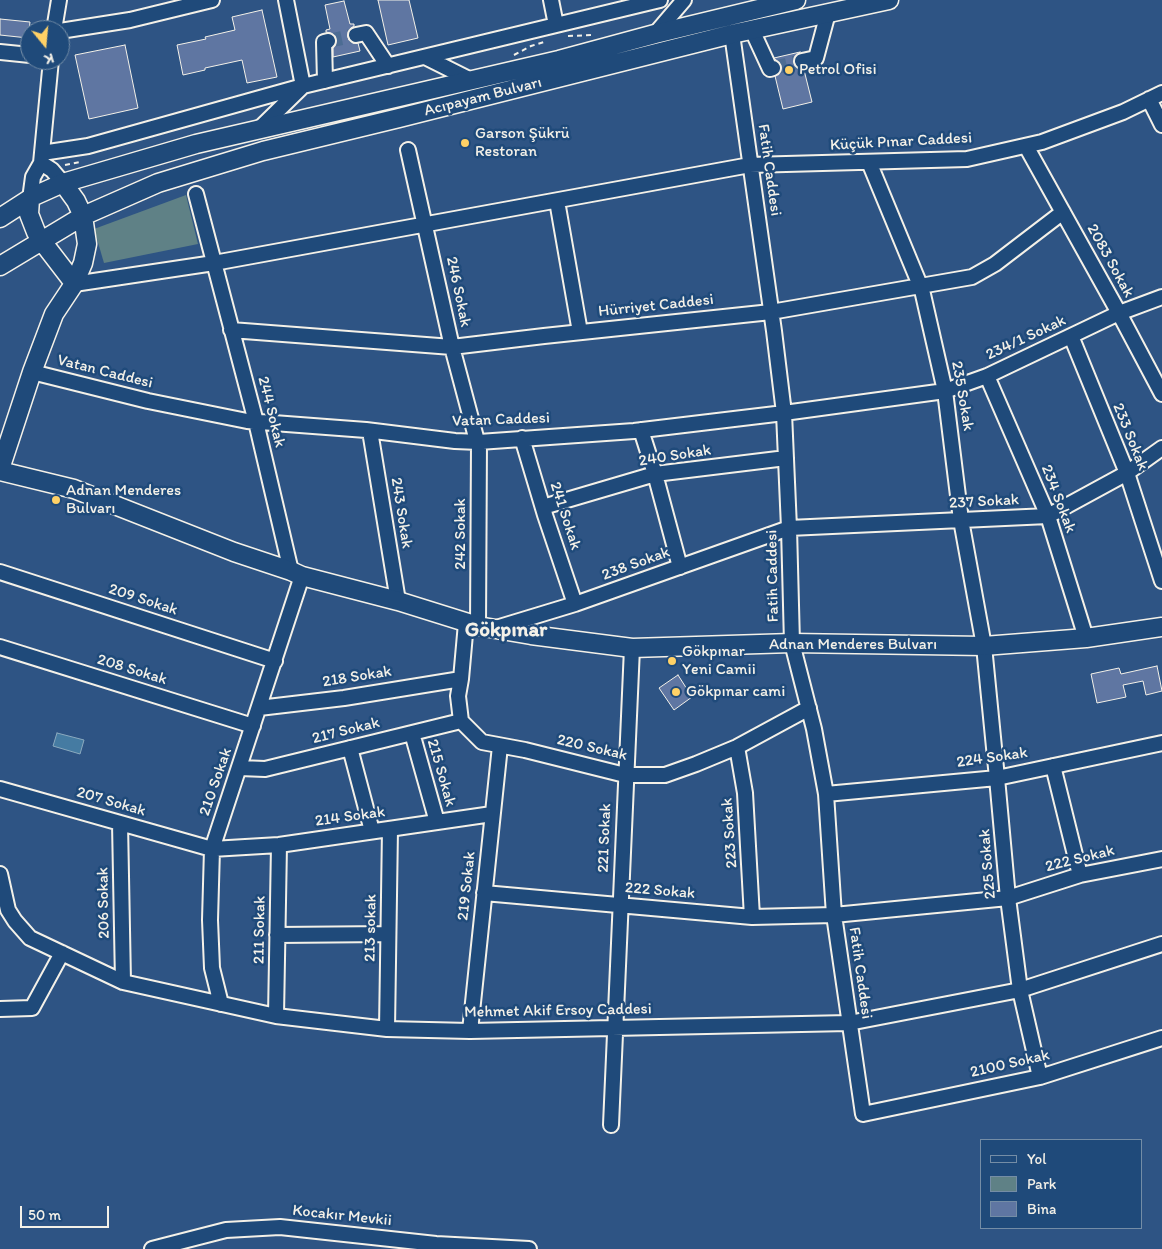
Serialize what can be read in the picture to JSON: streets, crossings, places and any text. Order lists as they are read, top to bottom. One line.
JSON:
{"streets":{"main road":["Acıpayam Bulvarı","Adnan Menderes Bulvarı"],"street":["Küçük Pınar Caddesi","Fatih Caddesi","2083 Sokak","246 Sokak","Hürriyet Caddesi","234/1 Sokak","Vatan Caddesi","235 Sokak","244 Sokak","233 Sokak","240 Sokak","234 Sokak","237 Sokak","243 Sokak","241 Sokak","242 Sokak","238 Sokak","209 Sokak","208 Sokak","218 Sokak","217 Sokak","220 Sokak","224 Sokak","215 Sokak","210 Sokak","207 Sokak","214 Sokak","223 Sokak","221 Sokak","222 Sokak","225 Sokak","219 Sokak","206 Sokak","213 sokak","211 Sokak","Mehmet Akif Ersoy Caddesi","2100 Sokak","Kocakır Mevkii"]},"crossings":[["Acıpayam Bulvarı","Fatih Caddesi"],["Küçük Pınar Caddesi","Fatih Caddesi"],["Küçük Pınar Caddesi","2083 Sokak"],["Küçük Pınar Caddesi","246 Sokak"],["Küçük Pınar Caddesi","235 Sokak"],["Küçük Pınar Caddesi","244 Sokak"],["Fatih Caddesi","Hürriyet Caddesi"],["Fatih Caddesi","Vatan Caddesi"],["Fatih Caddesi","240 Sokak"],["Fatih Caddesi","237 Sokak"],["Fatih Caddesi","238 Sokak"],["Fatih Caddesi","Adnan Menderes Bulvarı"],["Fatih Caddesi","220 Sokak"],["Fatih Caddesi","224 Sokak"],["Fatih Caddesi","222 Sokak"],["Fatih Caddesi","Mehmet Akif Ersoy Caddesi"],["Fatih Caddesi","2100 Sokak"],["2083 Sokak","Hürriyet Caddesi"],["2083 Sokak","234/1 Sokak"],["246 Sokak","Hürriyet Caddesi"],["246 Sokak","Vatan Caddesi"],["246 Sokak","242 Sokak"],["Hürriyet Caddesi","235 Sokak"],["Hürriyet Caddesi","244 Sokak"],["234/1 Sokak","Vatan Caddesi"],["234/1 Sokak","235 Sokak"],["234/1 Sokak","233 Sokak"],["234/1 Sokak","234 Sokak"],["Vatan Caddesi","235 Sokak"],["Vatan Caddesi","244 Sokak"],["Vatan Caddesi","243 Sokak"],["Vatan Caddesi","241 Sokak"],["Vatan Caddesi","242 Sokak"],["235 Sokak","237 Sokak"],["235 Sokak","Adnan Menderes Bulvarı"],["235 Sokak","225 Sokak"],["244 Sokak","Adnan Menderes Bulvarı"],["244 Sokak","210 Sokak"],["233 Sokak","237 Sokak"],["240 Sokak","241 Sokak"],["234 Sokak","237 Sokak"],["234 Sokak","Adnan Menderes Bulvarı"],["237 Sokak","238 Sokak"],["243 Sokak","Adnan Menderes Bulvarı"],["241 Sokak","238 Sokak"],["242 Sokak","238 Sokak"],["242 Sokak","Adnan Menderes Bulvarı"],["238 Sokak","Adnan Menderes Bulvarı"],["209 Sokak","210 Sokak"],["Adnan Menderes Bulvarı","210 Sokak"],["Adnan Menderes Bulvarı","221 Sokak"],["Adnan Menderes Bulvarı","225 Sokak"],["208 Sokak","210 Sokak"],["218 Sokak","210 Sokak"],["217 Sokak","220 Sokak"],["217 Sokak","215 Sokak"],["217 Sokak","210 Sokak"],["220 Sokak","223 Sokak"],["220 Sokak","221 Sokak"],["220 Sokak","219 Sokak"],["224 Sokak","225 Sokak"],["215 Sokak","214 Sokak"],["210 Sokak","207 Sokak"],["210 Sokak","214 Sokak"],["210 Sokak","Mehmet Akif Ersoy Caddesi"],["207 Sokak","214 Sokak"],["207 Sokak","206 Sokak"],["214 Sokak","219 Sokak"],["214 Sokak","213 sokak"],["214 Sokak","211 Sokak"],["223 Sokak","222 Sokak"],["221 Sokak","222 Sokak"],["221 Sokak","Mehmet Akif Ersoy Caddesi"],["222 Sokak","225 Sokak"],["222 Sokak","219 Sokak"],["225 Sokak","Mehmet Akif Ersoy Caddesi"],["225 Sokak","2100 Sokak"],["219 Sokak","Mehmet Akif Ersoy Caddesi"],["206 Sokak","Mehmet Akif Ersoy Caddesi"],["213 sokak","Mehmet Akif Ersoy Caddesi"],["211 Sokak","Mehmet Akif Ersoy Caddesi"]],"districts":["Gökpınar"],"places":["Petrol Ofisi","Garson Şükrü Restoran","Adnan Menderes Bulvarı","Gökpınar Yeni Camii","Gökpınar cami"],"legend":["Yol","Park","Bina"],"scale_bar":"50 m","north":"bottom"}
